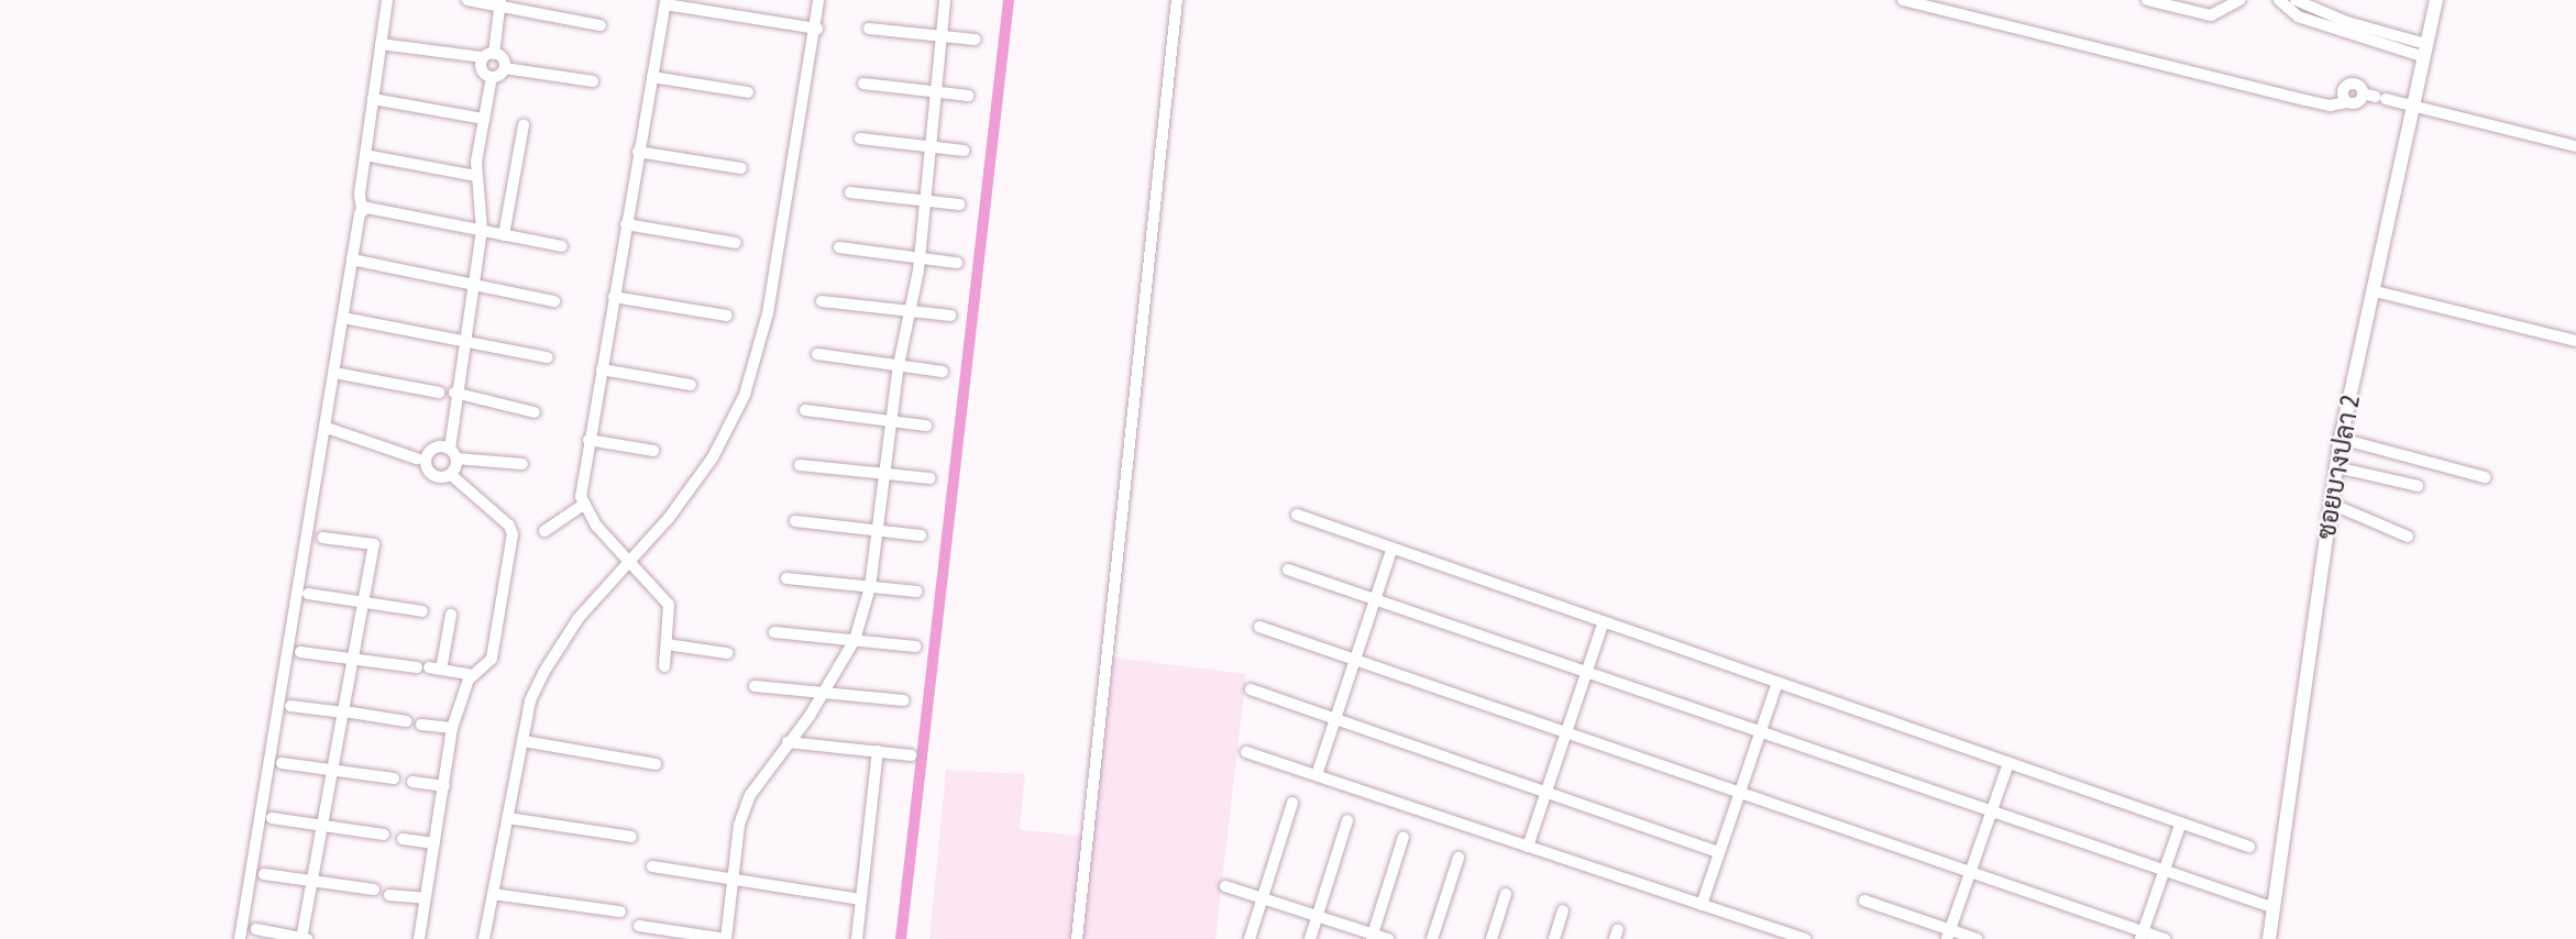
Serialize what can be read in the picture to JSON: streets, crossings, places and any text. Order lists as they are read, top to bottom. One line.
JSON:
{"streets":{"street":["ซอยบางปลา 2"]}}
